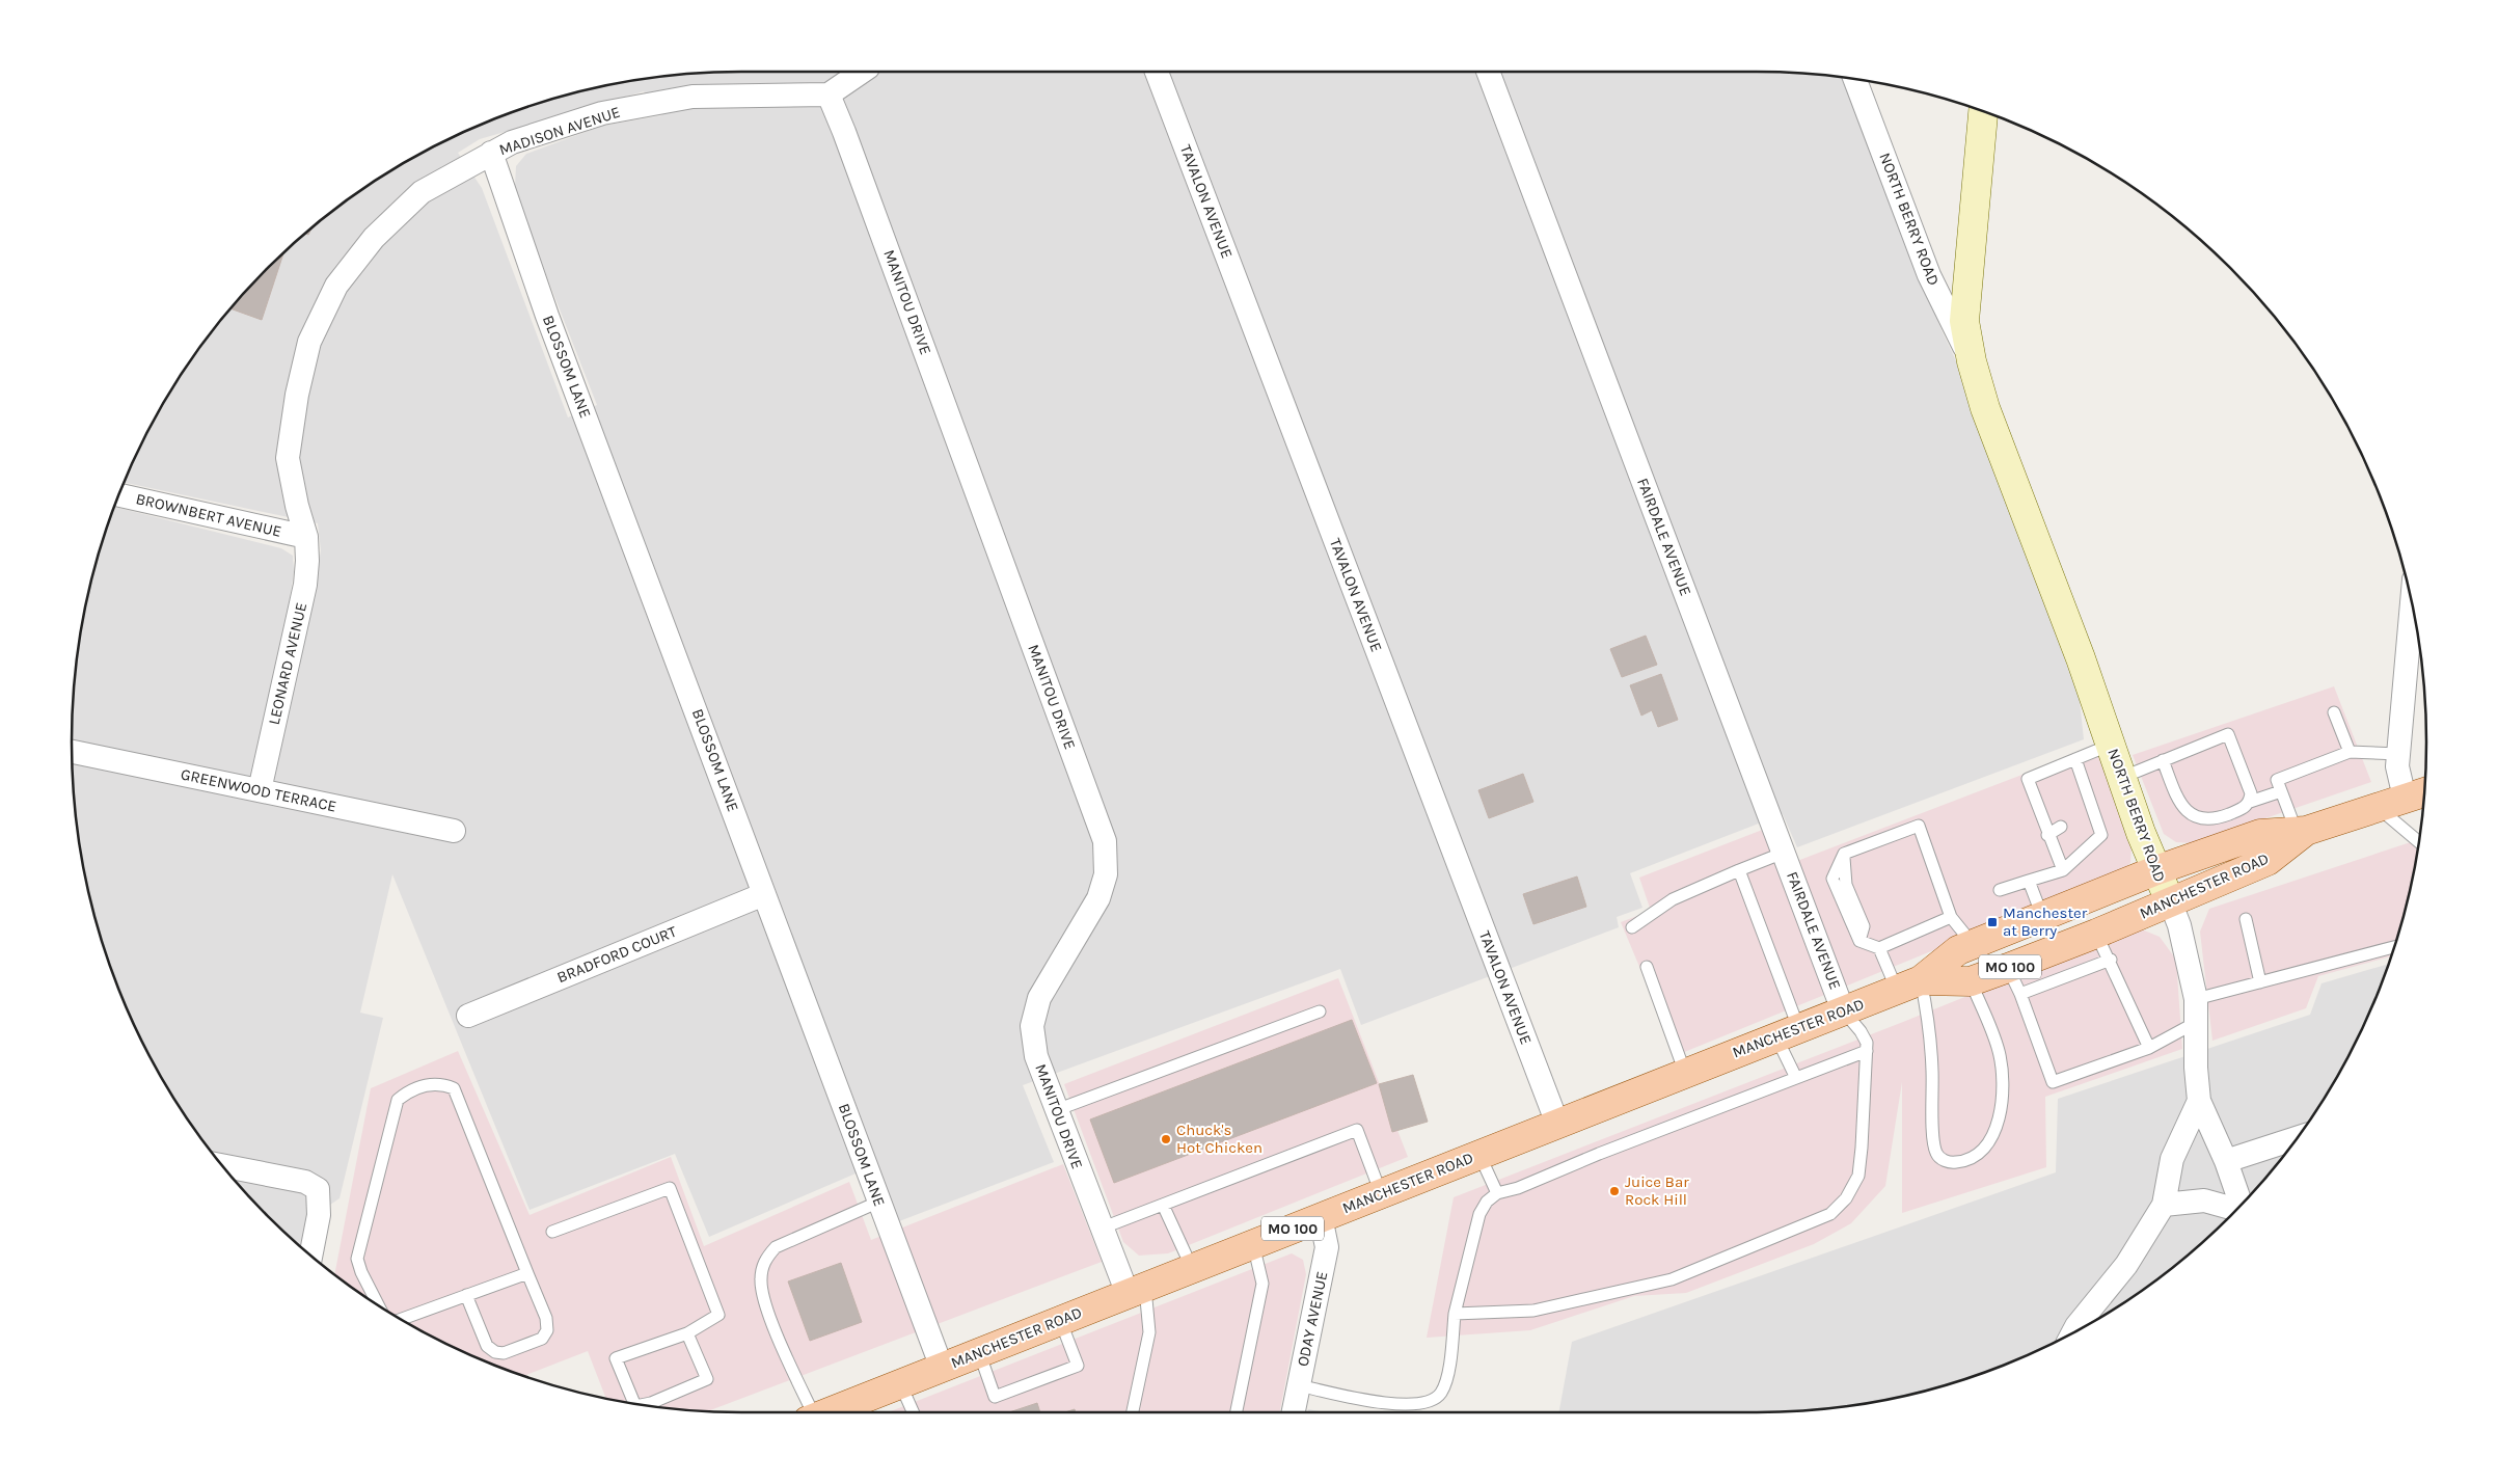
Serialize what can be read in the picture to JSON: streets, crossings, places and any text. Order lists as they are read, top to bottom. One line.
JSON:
{"streets":{"main road":["NORTH BERRY ROAD","MANCHESTER ROAD","MO 100"],"street":["MADISON AVENUE","TAVALON AVENUE","MANITOU DRIVE","BLOSSOM LANE","BROWNBERT AVENUE","FAIRDALE AVENUE","LEONARD AVENUE","GREENWOOD TERRACE","BRADFORD COURT","ODAY AVENUE"]},"crossings":[["MADISON AVENUE","MANITOU DRIVE"],["MADISON AVENUE","BLOSSOM LANE"],["MADISON AVENUE","BROWNBERT AVENUE"],["MADISON AVENUE","LEONARD AVENUE"],["TAVALON AVENUE","MANCHESTER ROAD"],["NORTH BERRY ROAD","MANCHESTER ROAD"],["MANITOU DRIVE","MANCHESTER ROAD"],["BLOSSOM LANE","MANCHESTER ROAD"],["BLOSSOM LANE","BRADFORD COURT"],["BROWNBERT AVENUE","LEONARD AVENUE"],["FAIRDALE AVENUE","MANCHESTER ROAD"],["LEONARD AVENUE","GREENWOOD TERRACE"],["MANCHESTER ROAD","ODAY AVENUE"]],"places":{"transit":["Manchester at Berry"],"other":["Chuck's Hot Chicken","Juice Bar Rock Hill"]}}
